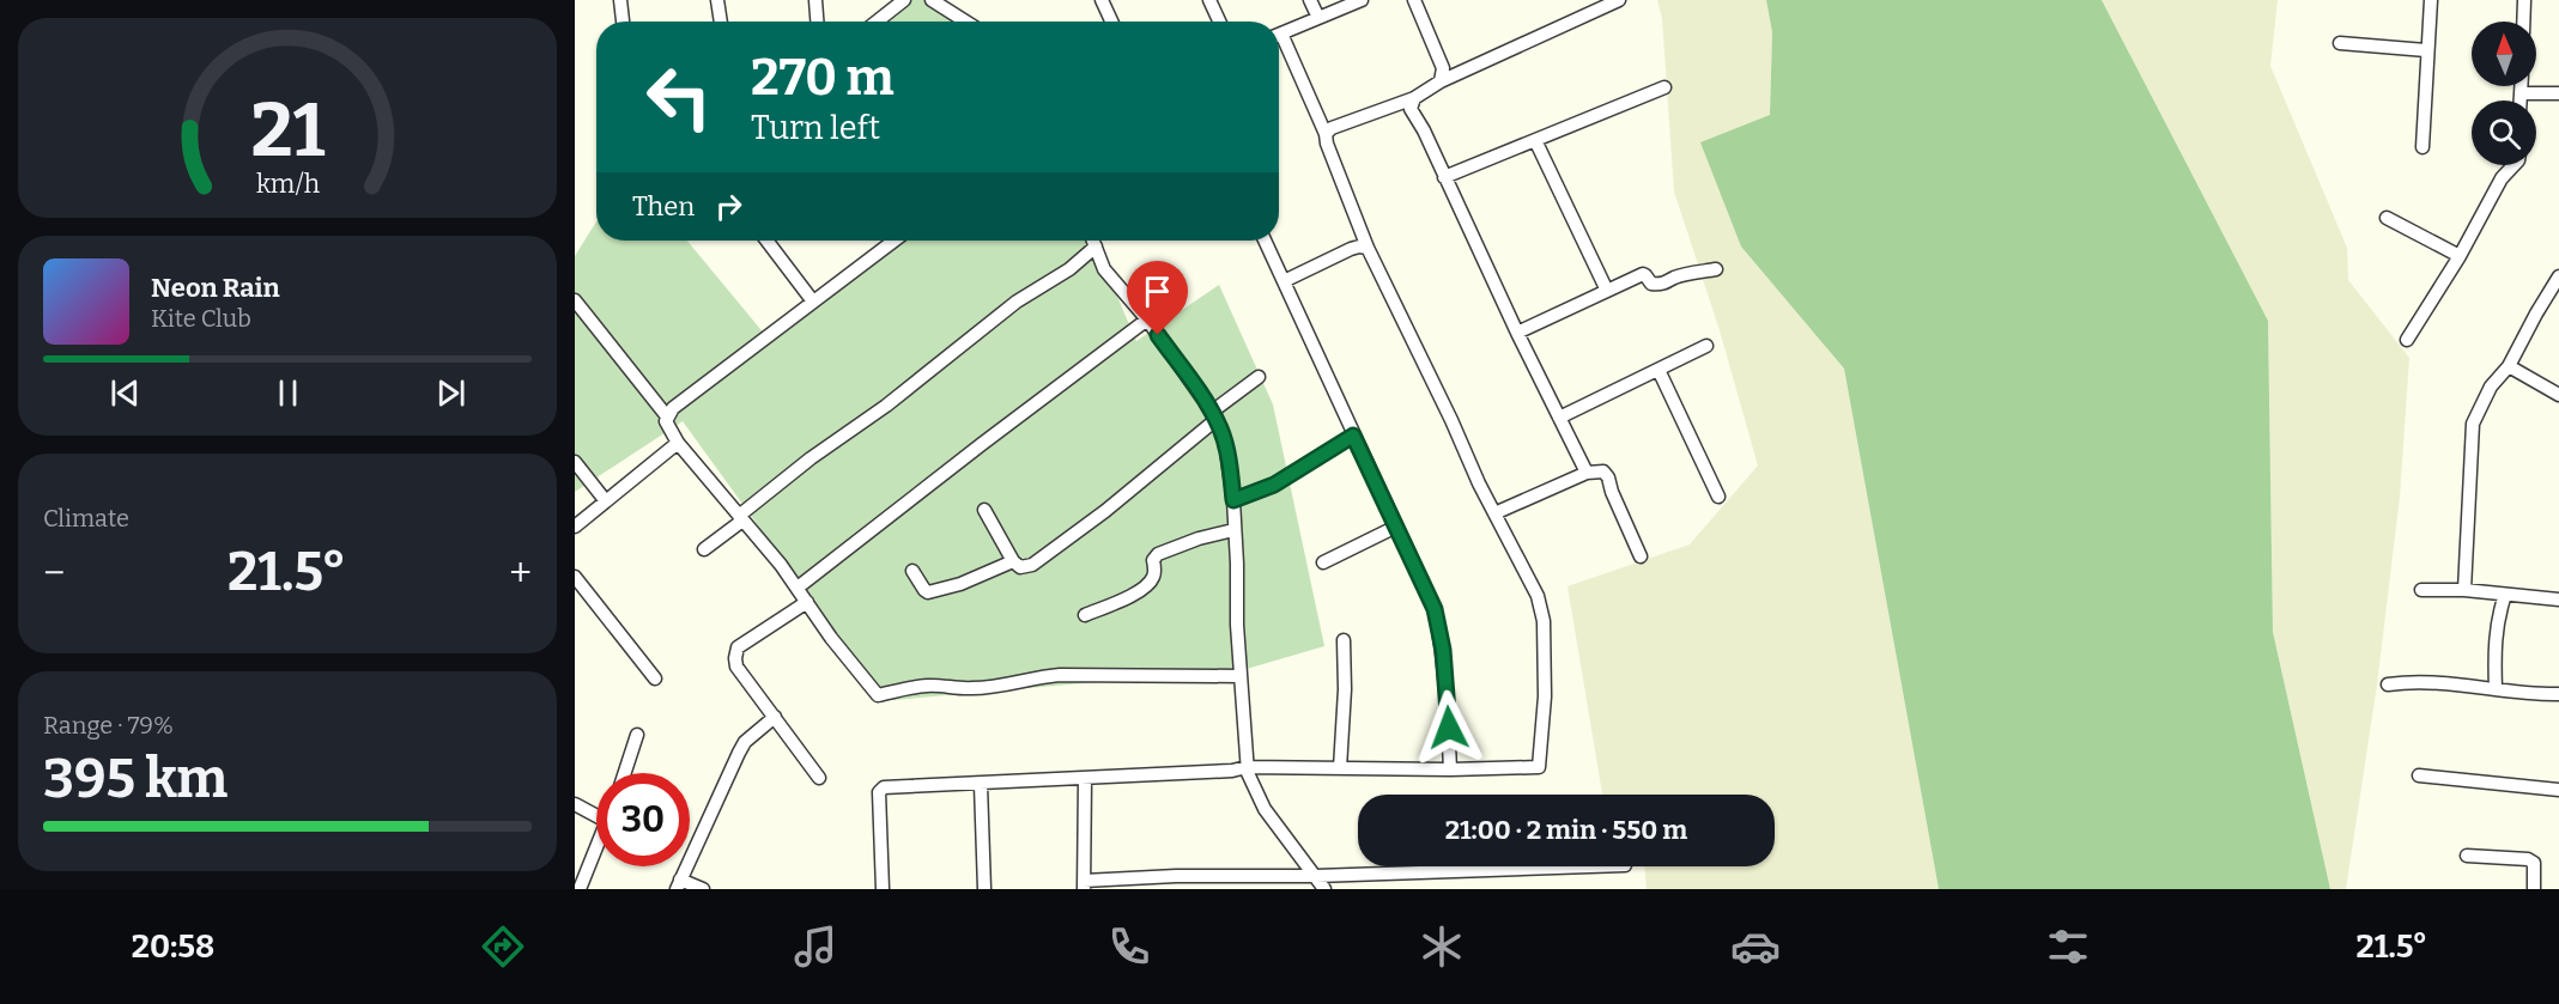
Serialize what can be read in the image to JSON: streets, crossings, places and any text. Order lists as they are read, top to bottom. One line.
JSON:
{"north":"top","page":{"turn":["270 m","Turn left"],"then":"Then","song":["Neon Rain","Kite Club"],"tile":["Climate",["Range · 79%","395 km"]],"heat":["−","21.5°","+"],"limit":"30","trip":"21:00 · 2 min · 550 m","tabs":["20:58","21.5°"],"gauge":["21","km/h"]}}
